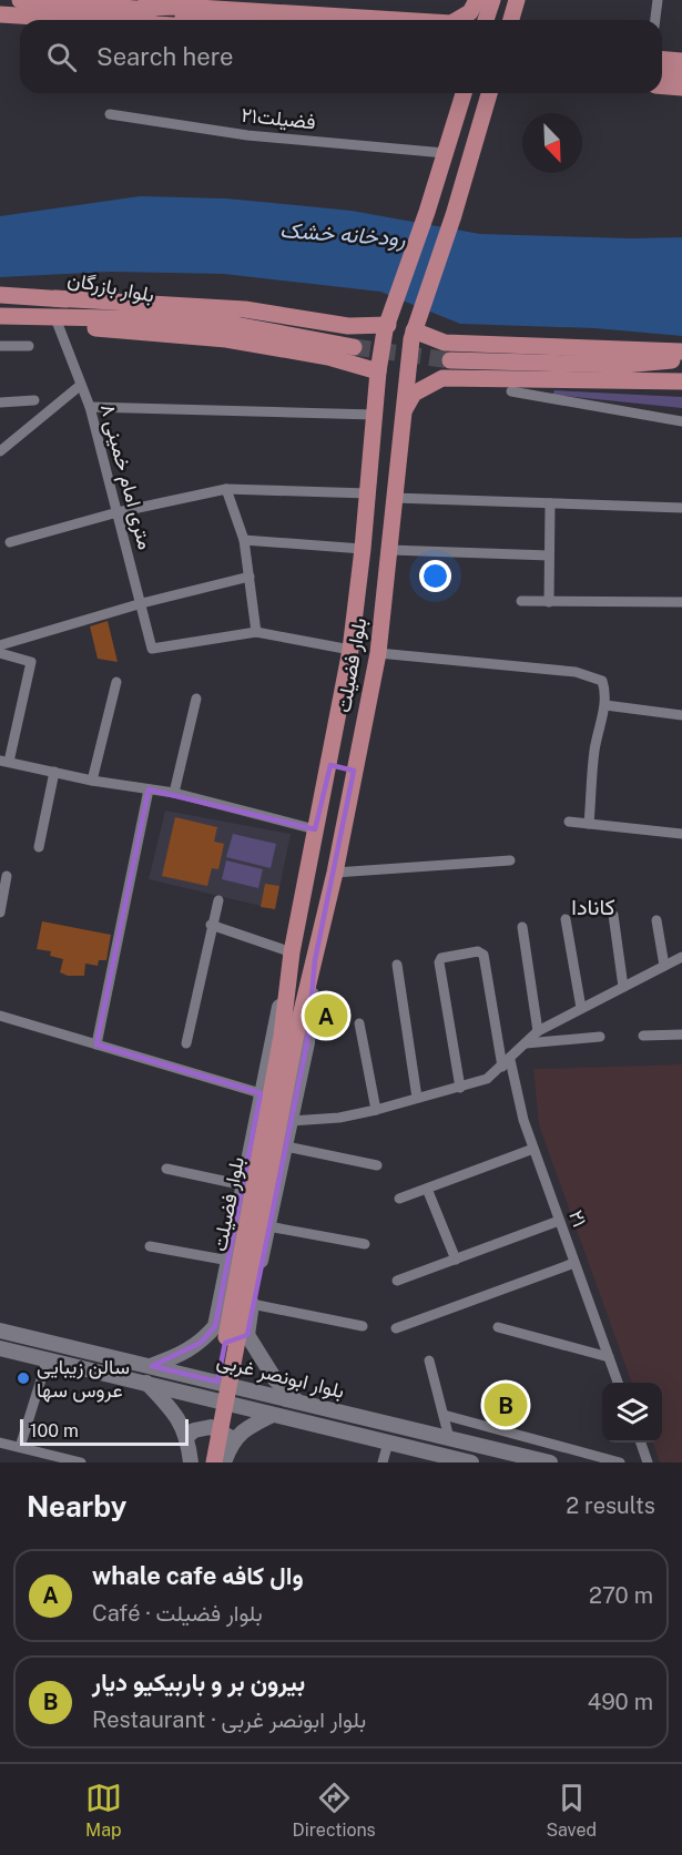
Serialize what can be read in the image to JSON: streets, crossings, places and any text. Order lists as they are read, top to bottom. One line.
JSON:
{"streets":{"main road":["بلوار بازرگان","بلوار فضیلت","بلوار ابونصر غربی"],"street":["فضیلت۲۱","۸ متری امام خمینی","۲۱"]},"crossings":[["فضیلت۲۱","بلوار فضیلت"],["بلوار بازرگان","۸ متری امام خمینی"]],"districts":["کانادا"],"water":["رودخانه خشک"],"places":["سالن زیبایی عروس سها"],"scale_bar":"100 m","north":"bottom right","page":{"search":"Search here","pins":["A","B"],"scale":"100 m","heading":["Nearby","2 results"],"list":[{"mark":"A","name":"whale cafe وال کافه","note":"Café · بلوار فضیلت","value":"270 m"},{"mark":"B","name":"بیرون بر و باربیکیو دیار","note":"Restaurant · بلوار ابونصر غربی","value":"490 m"}],"nav":["Map","Directions","Saved"]}}
